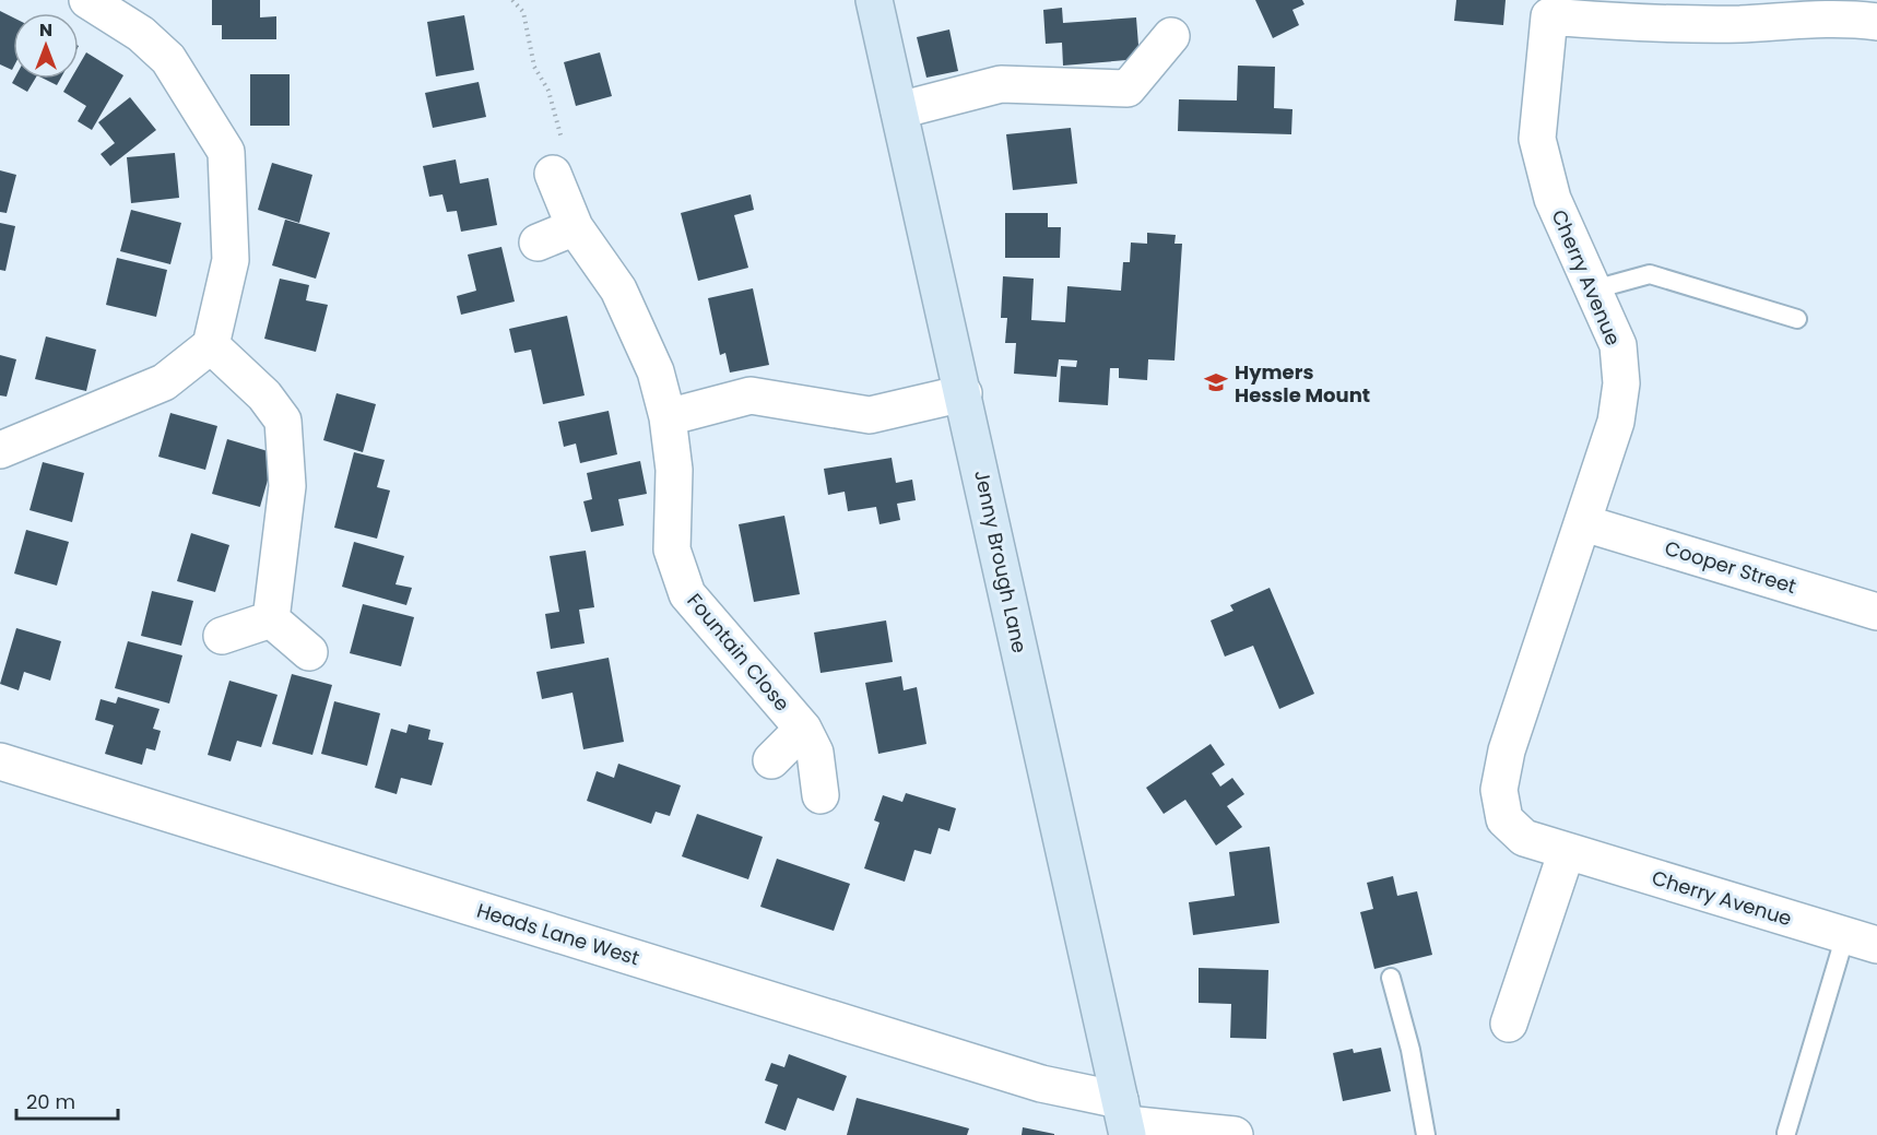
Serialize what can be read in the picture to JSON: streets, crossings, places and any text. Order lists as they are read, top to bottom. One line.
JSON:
{"streets":{"street":["Cherry Avenue","Jenny Brough Lane","Cooper Street","Fountain Close","Heads Lane West"]},"crossings":[["Cherry Avenue","Cooper Street"],["Jenny Brough Lane","Heads Lane West"]],"places":{"school or university":["Hymers Hessle Mount"]},"scale_bar":"20 m","north":"top"}
